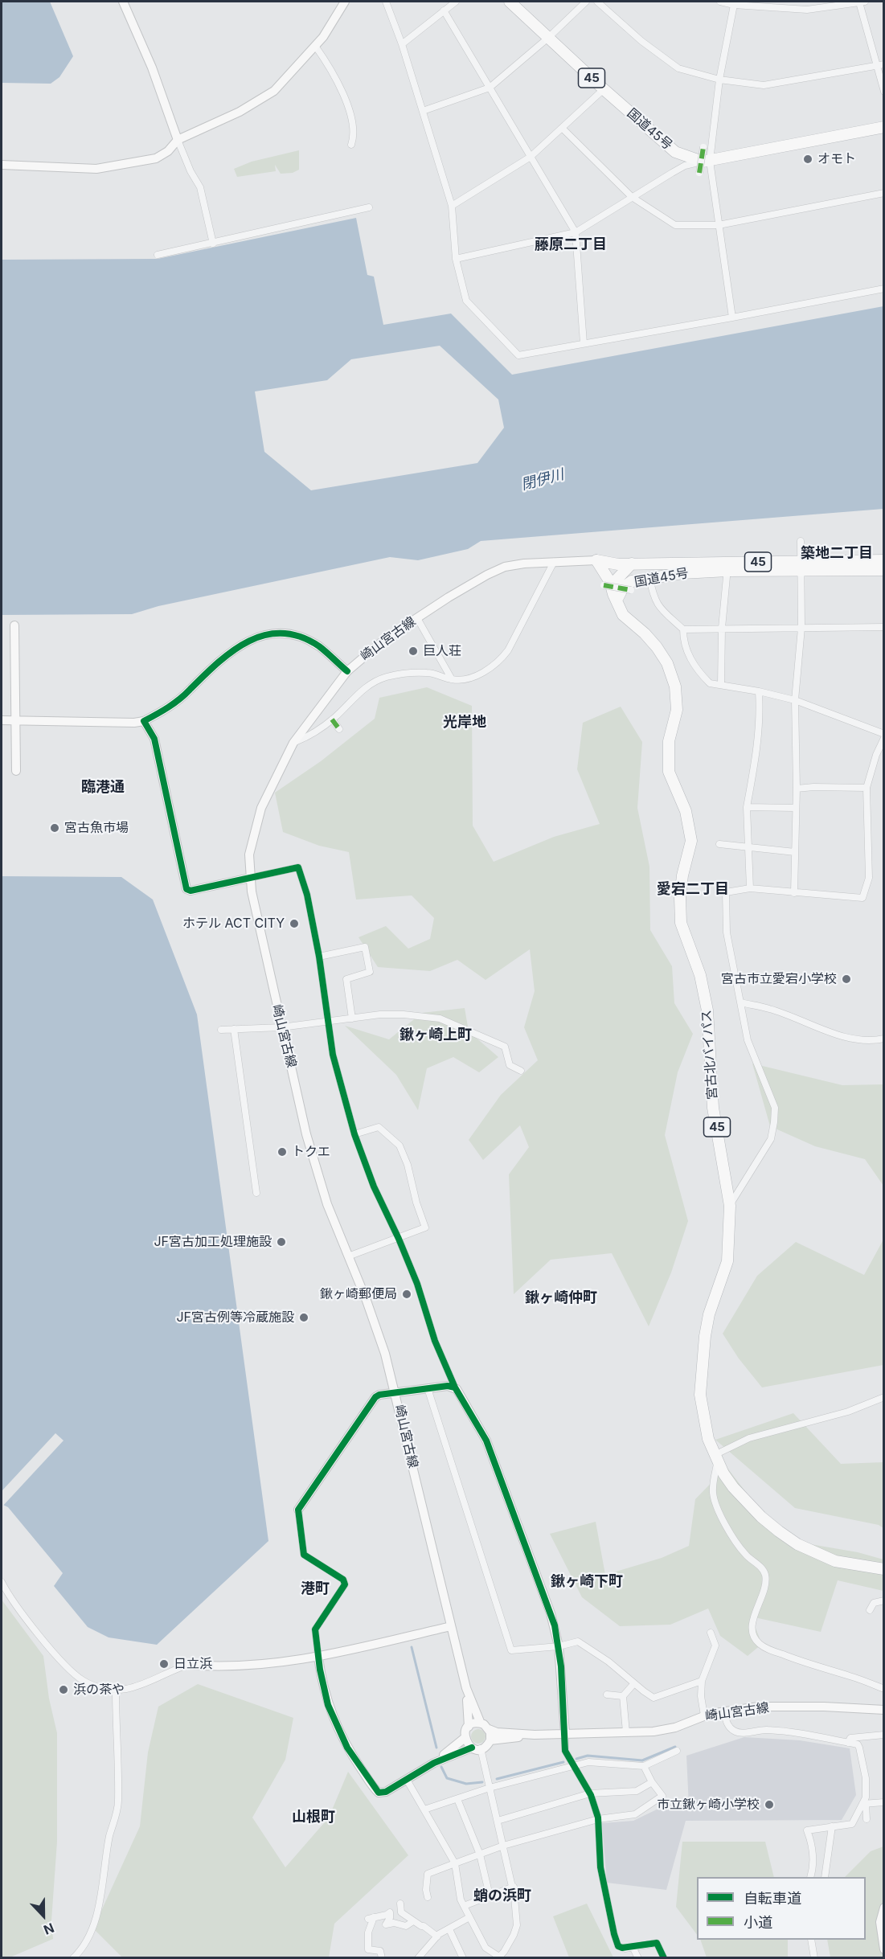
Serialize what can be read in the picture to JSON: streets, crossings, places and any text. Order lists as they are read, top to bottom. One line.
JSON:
{"streets":{"highway":["45","国道45号","宮古北バイパス"],"street":["崎山宮古線"]},"crossings":[["45","国道45号"],["45","崎山宮古線"],["45","宮古北バイパス"],["国道45号","宮古北バイパス"]],"districts":["藤原二丁目","築地二丁目","光岸地","臨港通","愛宕二丁目","鍬ヶ崎上町","鍬ヶ崎仲町","鍬ヶ崎下町","港町","山根町","蛸の浜町"],"water":["閉伊川"],"places":["オモト","巨人荘","宮古魚市場","ホテル ACT CITY","宮古市立愛宕小学校","トクエ","JF宮古加工処理施設","鍬ヶ崎郵便局","JF宮古例等冷蔵施設","日立浜","浜の茶や","市立鍬ヶ崎小学校"],"legend":["自転車道","小道"],"north":"bottom"}
